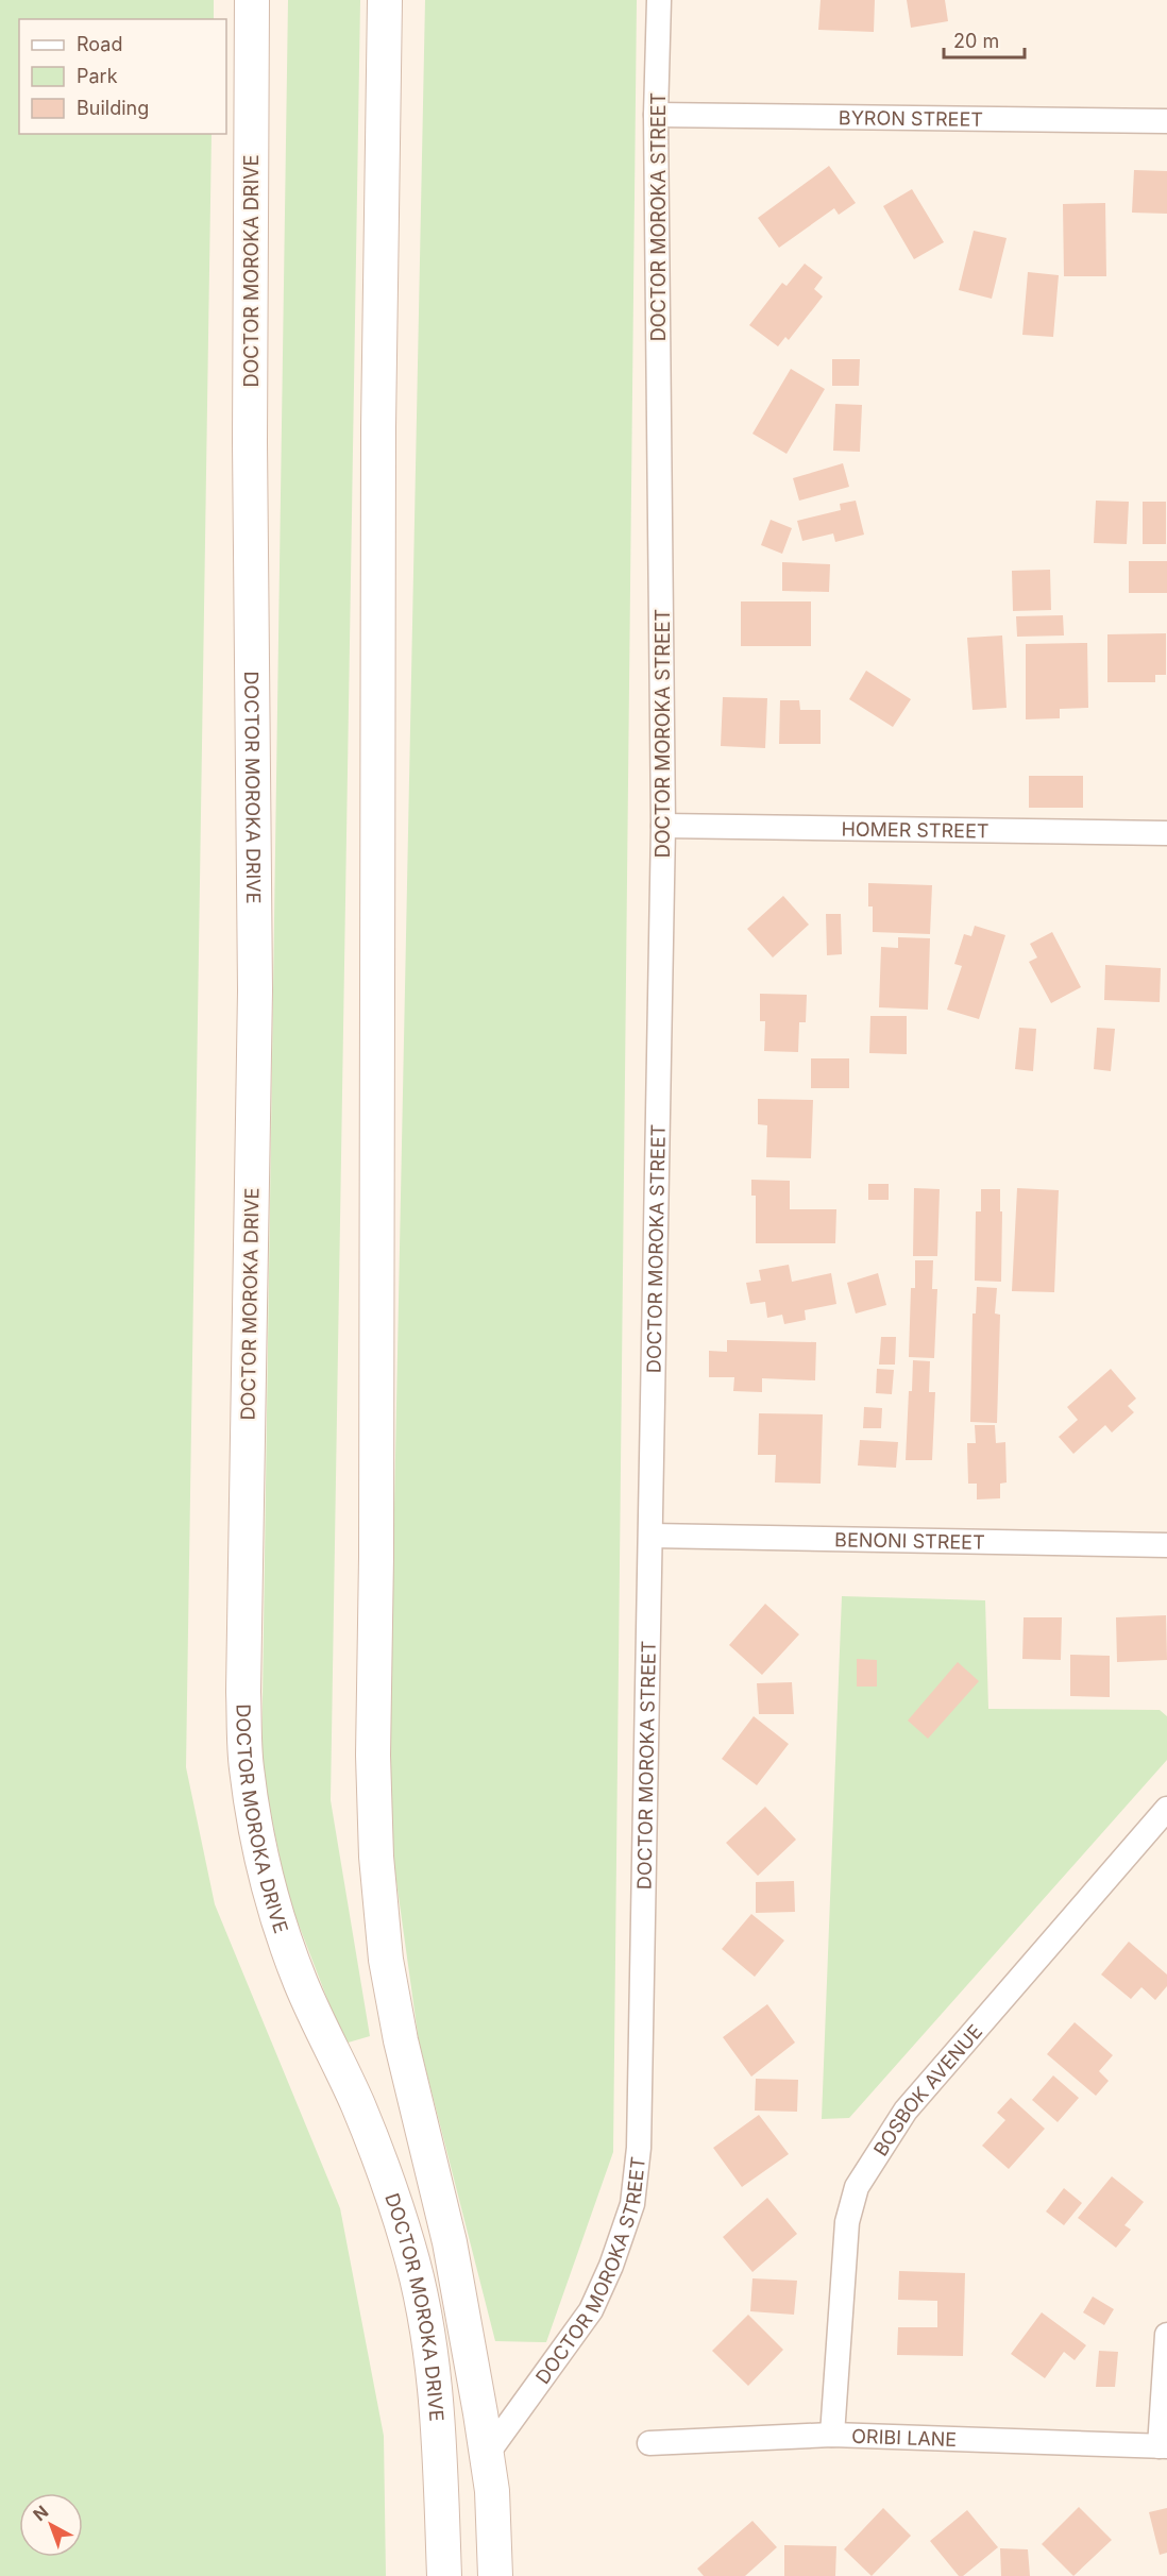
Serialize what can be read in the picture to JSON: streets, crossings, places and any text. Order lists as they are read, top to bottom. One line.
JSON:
{"streets":{"street":["BYRON STREET","DOCTOR MOROKA STREET","DOCTOR MOROKA DRIVE","HOMER STREET","BENONI STREET","BOSBOK AVENUE","ORIBI LANE"]},"crossings":[["BYRON STREET","DOCTOR MOROKA STREET"],["DOCTOR MOROKA STREET","HOMER STREET"],["DOCTOR MOROKA STREET","BENONI STREET"],["BOSBOK AVENUE","ORIBI LANE"]],"legend":["Road","Park","Building"],"scale_bar":"20 m","north":"top left"}
